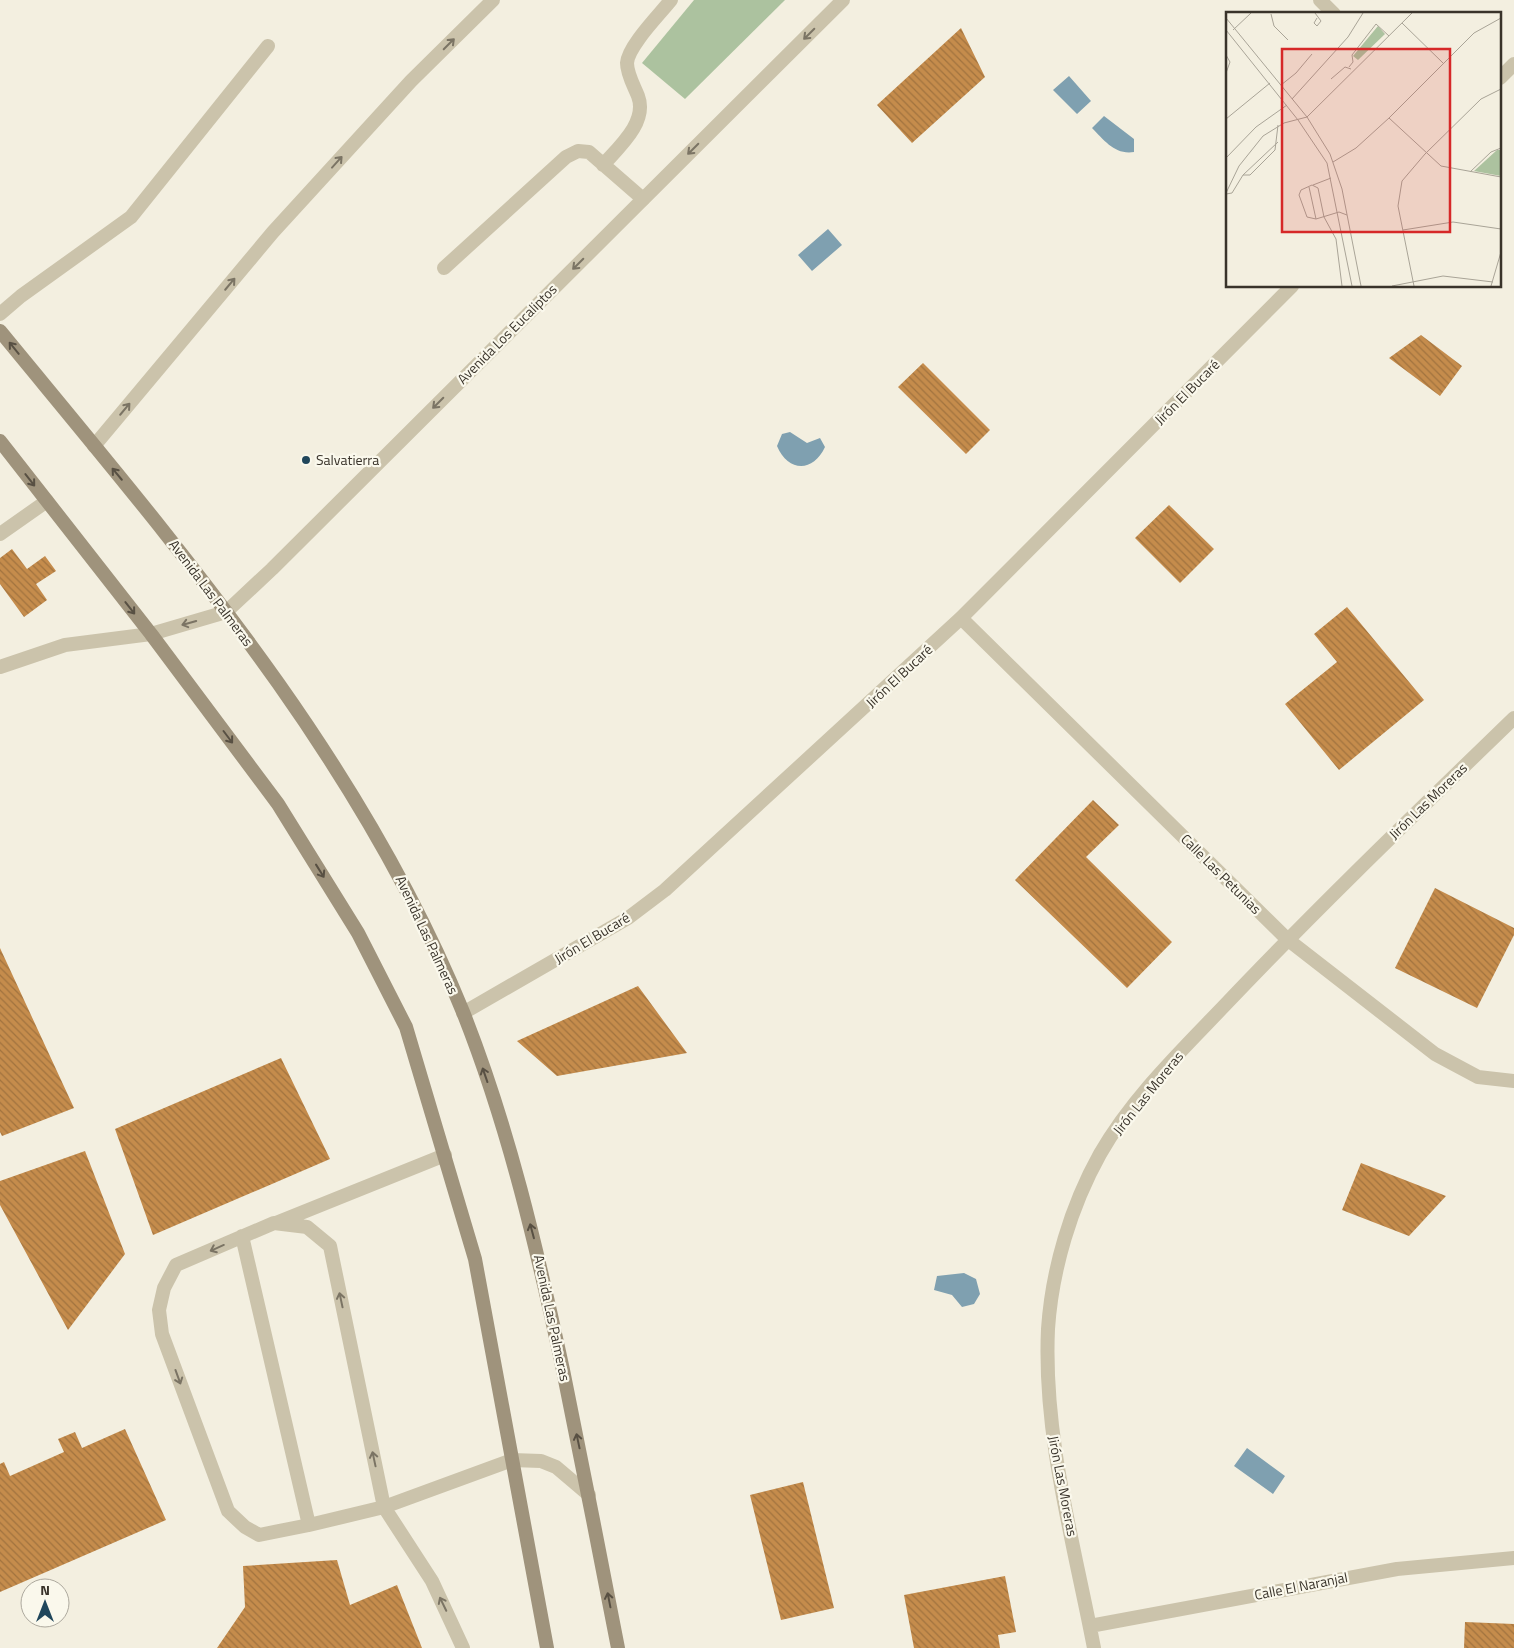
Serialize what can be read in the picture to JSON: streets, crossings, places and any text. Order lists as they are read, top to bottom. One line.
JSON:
{"streets":{"main road":["Avenida Las Palmeras"],"street":["Avenida Los Eucaliptos","Jirón El Bucaré","Jirón Las Moreras","Calle Las Petunias","Calle El Naranjal"]},"crossings":[["Avenida Los Eucaliptos","Avenida Las Palmeras"],["Jirón El Bucaré","Avenida Las Palmeras"],["Jirón El Bucaré","Calle Las Petunias"],["Jirón Las Moreras","Calle Las Petunias"],["Jirón Las Moreras","Calle El Naranjal"]],"one_way":["Avenida Los Eucaliptos"],"places":["Salvatierra"],"north":"top"}
